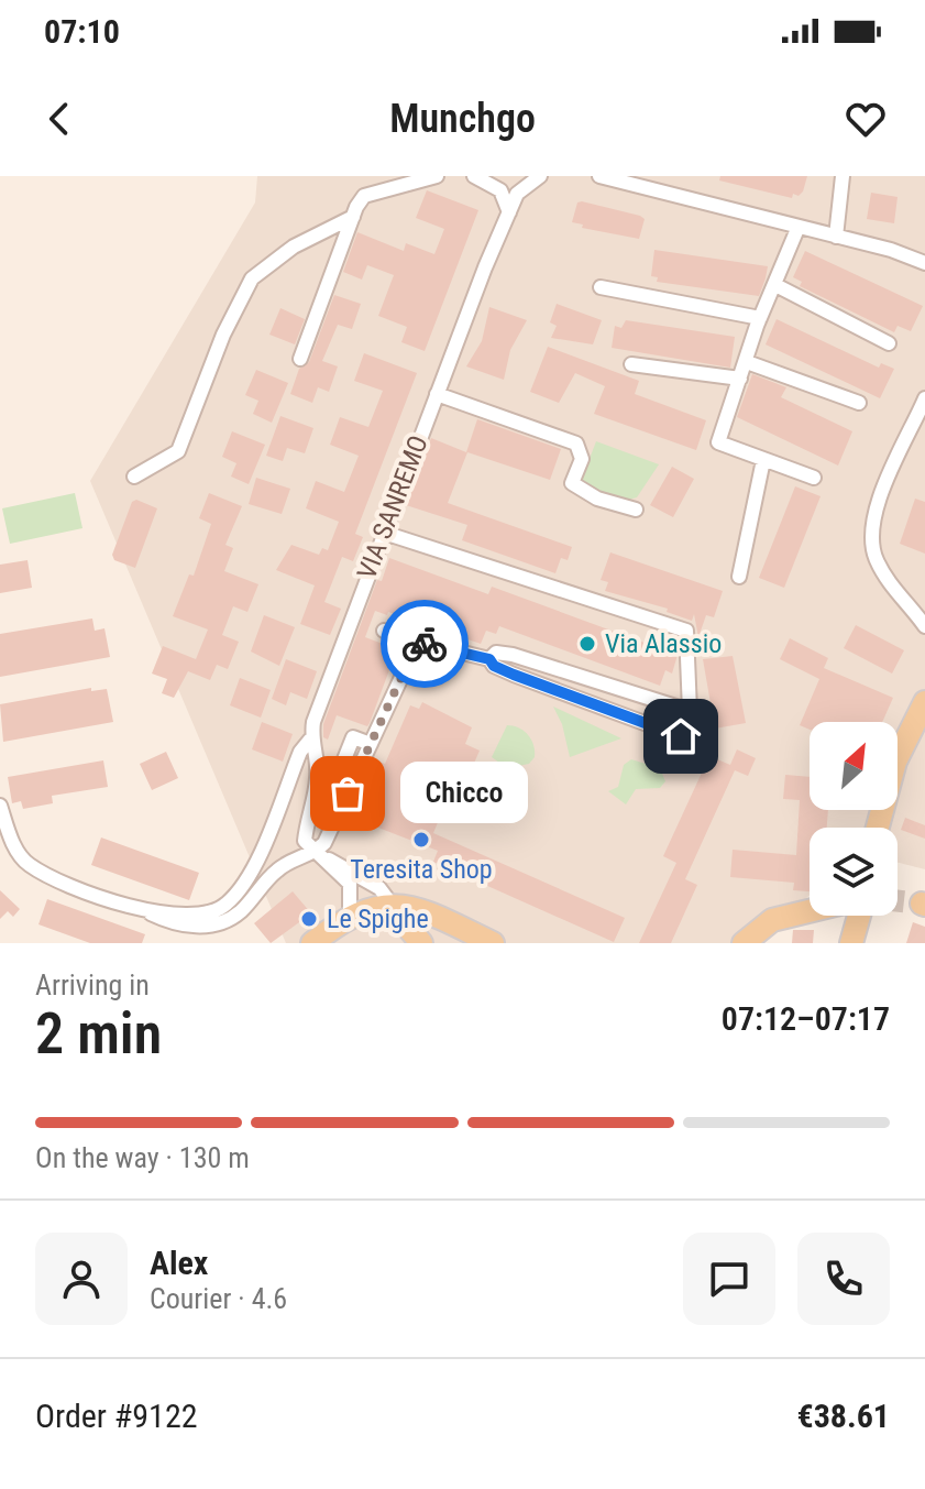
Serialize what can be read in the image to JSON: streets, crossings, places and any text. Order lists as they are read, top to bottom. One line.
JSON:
{"streets":{"street":["VIA SANREMO"]},"places":["Via Alassio","Chicco","Teresita Shop","Le Spighe"],"north":"top right","page":{"status":"07:10","header":"Munchgo","bubble":"Chicco","heading":["2 min","Arriving in","07:12–07:17"],"panel":["Alex","Courier · 4.6","Order #9122","€38.61"],"bar":"On the way · 130 m"}}
